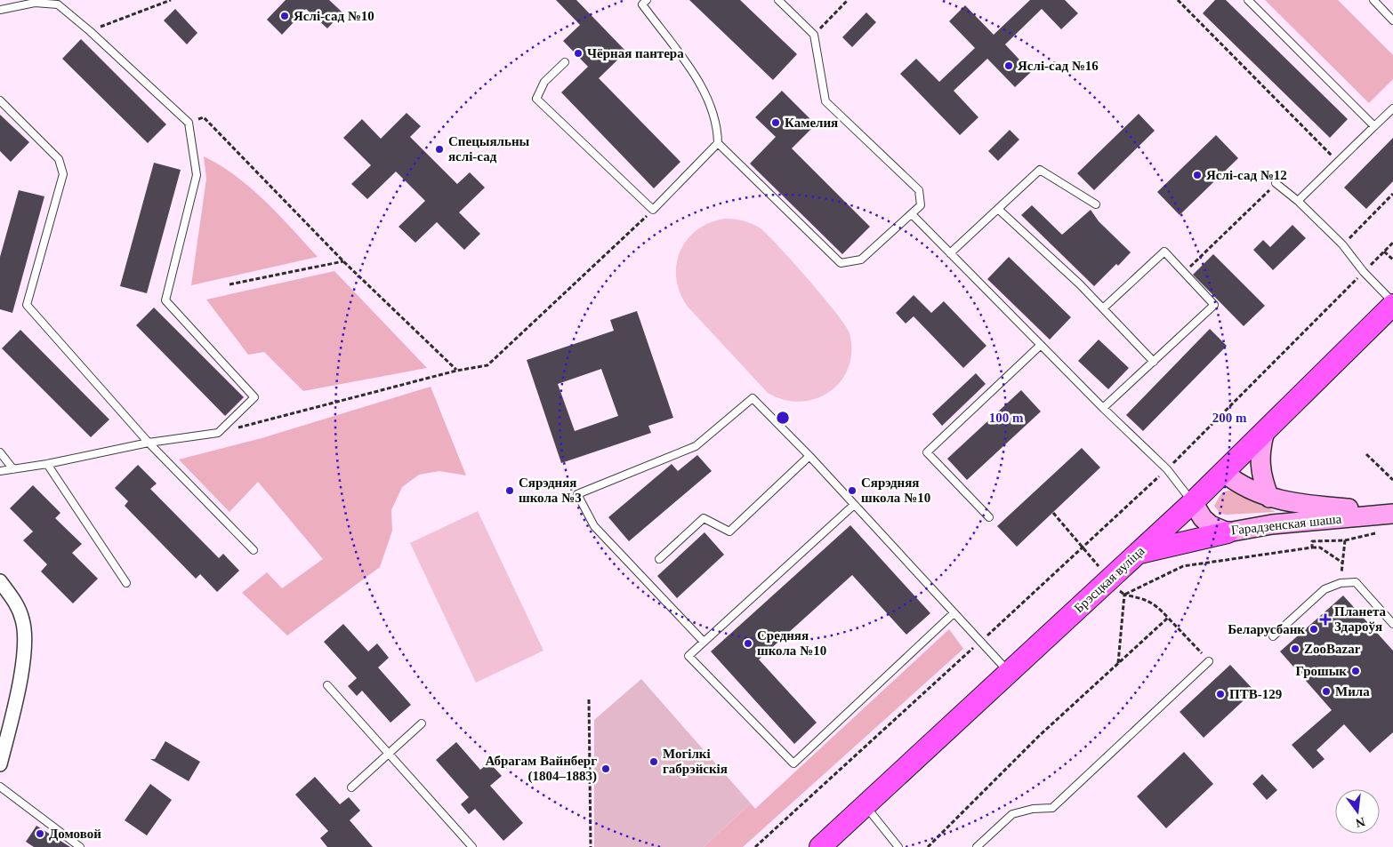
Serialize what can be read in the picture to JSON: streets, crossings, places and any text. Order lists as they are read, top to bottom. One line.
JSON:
{"streets":{"main road":["Гарадзенская шаша","Брэсцкая вуліца"]},"crossings":[["Гарадзенская шаша","Брэсцкая вуліца"]],"places":{"other":["Яслі-сад №10","Чёрная пантера","Яслі-сад №16","Камелия","Спецыяльны яслі-сад","Яслі-сад №12","Сярэдняя школа №3","Сярэдняя школа №10","Беларусбанк","Средняя школа №10","ZooBazar","Грошык","Мила","ПТВ-129","Могілкі габрэйскія","Абрагам Вайнберг (1804–1883)","Домовой"],"health":["Планета Здароўя"]},"north":"bottom","rings":["100 m","200 m"]}
